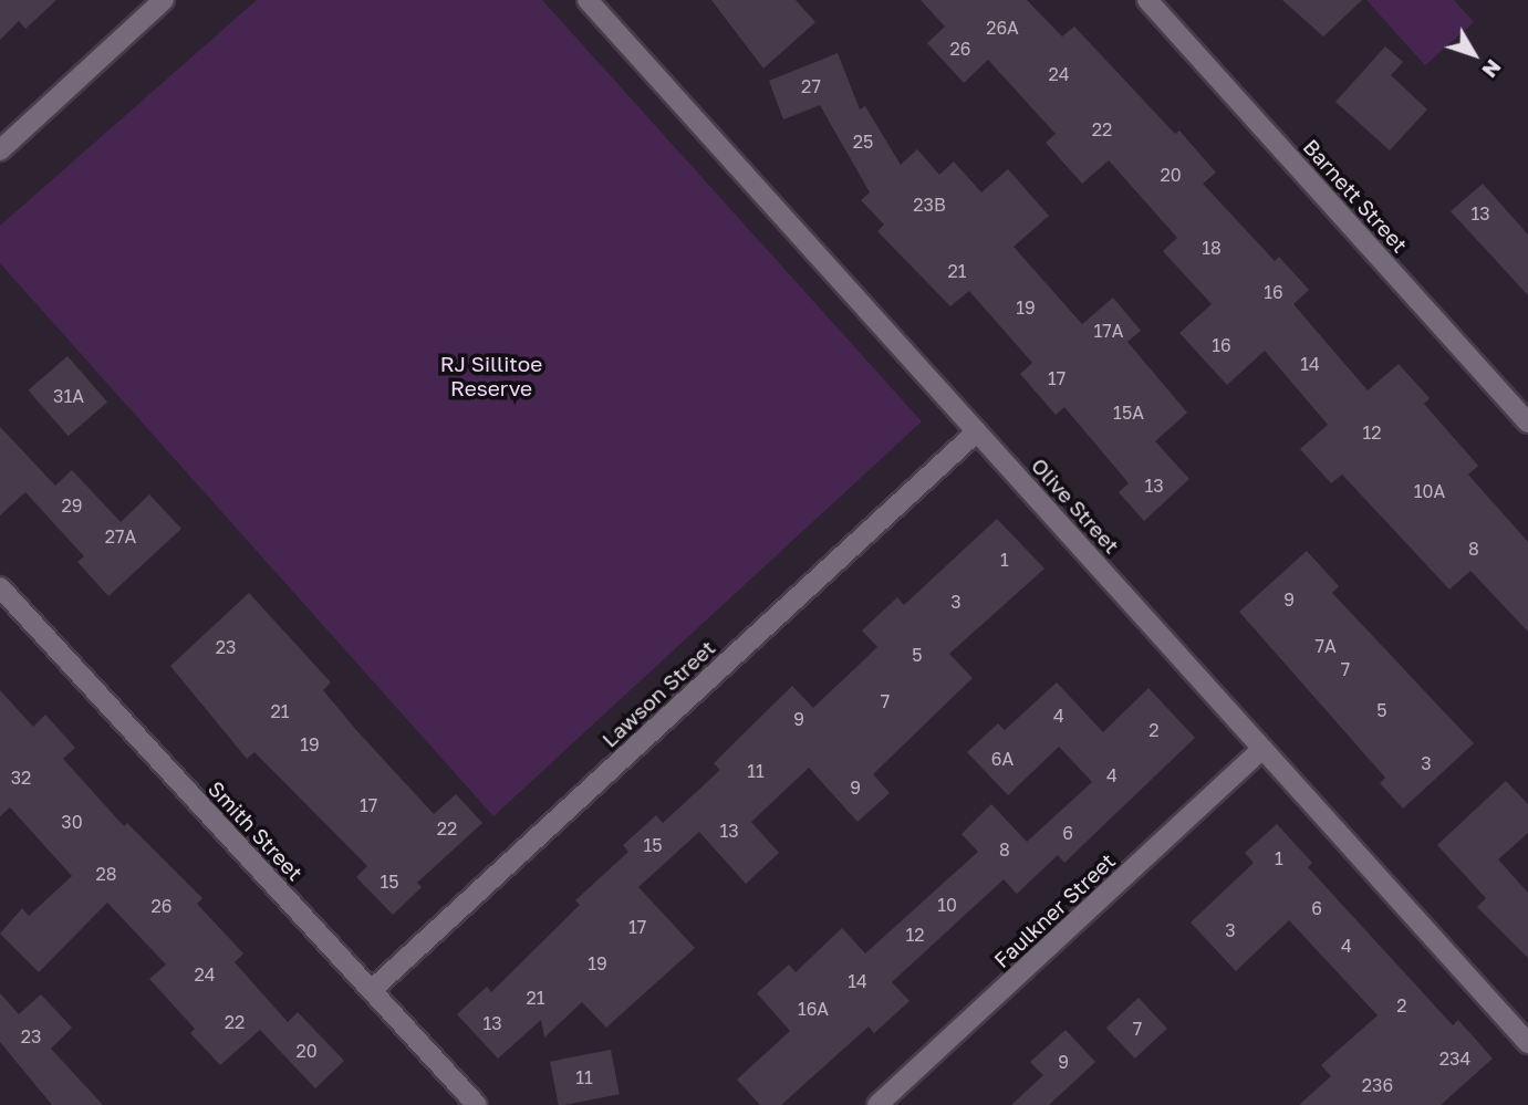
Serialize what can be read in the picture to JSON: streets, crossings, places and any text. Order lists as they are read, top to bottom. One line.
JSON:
{"streets":{"street":["Barnett Street","Olive Street","Lawson Street","Smith Street","Faulkner Street"]},"crossings":[["Olive Street","Lawson Street"],["Olive Street","Faulkner Street"],["Lawson Street","Smith Street"]],"parks":["RJ Sillitoe Reserve"],"house_numbers":["26A","26","24","27","22","25","20","23B","13","18","21","16","19","17A","16","14","17","31A","15A","12","13","10A","29","27A","8","1","9","3","7A","23","5","7","7","5","21","4","9","2","19","6A","3","11","4","32","9","17","30","22","13","6","15","8","1","28","15","10","26","6","17","3","12","4","19","24","14","21","2","16A","22","13","7","23","20","234","9","11","236"],"north":"bottom right"}
